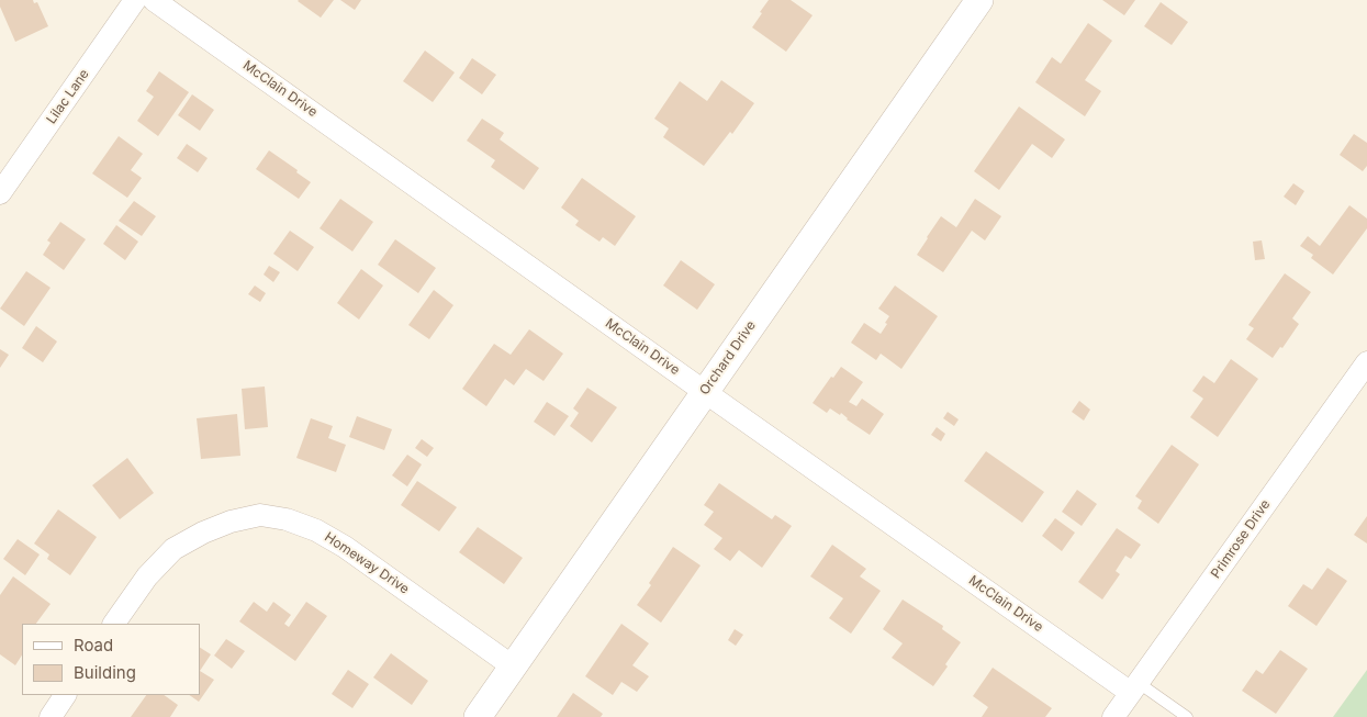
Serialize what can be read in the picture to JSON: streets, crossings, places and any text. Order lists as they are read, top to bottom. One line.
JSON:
{"streets":{"street":["McClain Drive","Lilac Lane","Orchard Drive","Primrose Drive","Homeway Drive"]},"crossings":[["McClain Drive","Orchard Drive"],["McClain Drive","Primrose Drive"],["Orchard Drive","Homeway Drive"]],"legend":["Road","Building"]}
